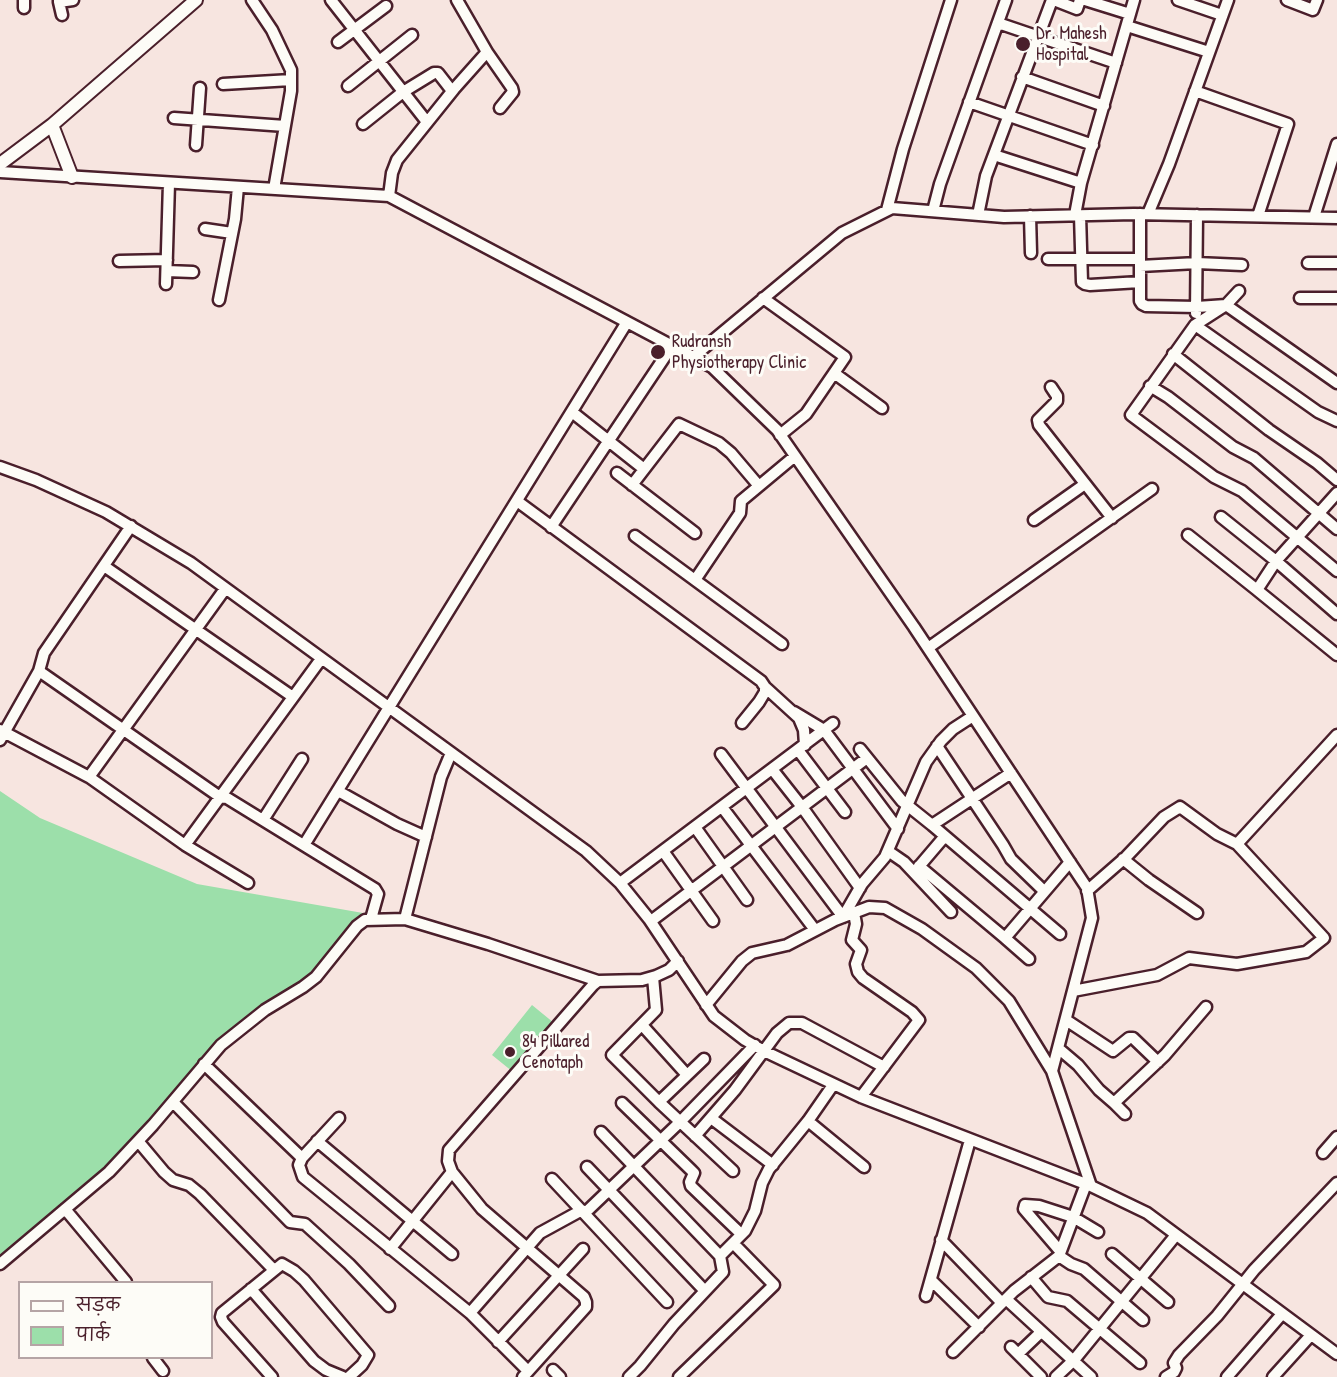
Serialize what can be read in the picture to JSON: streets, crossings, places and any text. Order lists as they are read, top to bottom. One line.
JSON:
{"places":["Dr. Mahesh Hospital","Rudransh Physiotherapy Clinic","84 Pillared Cenotaph"],"legend":["सड़क","पार्क"]}
